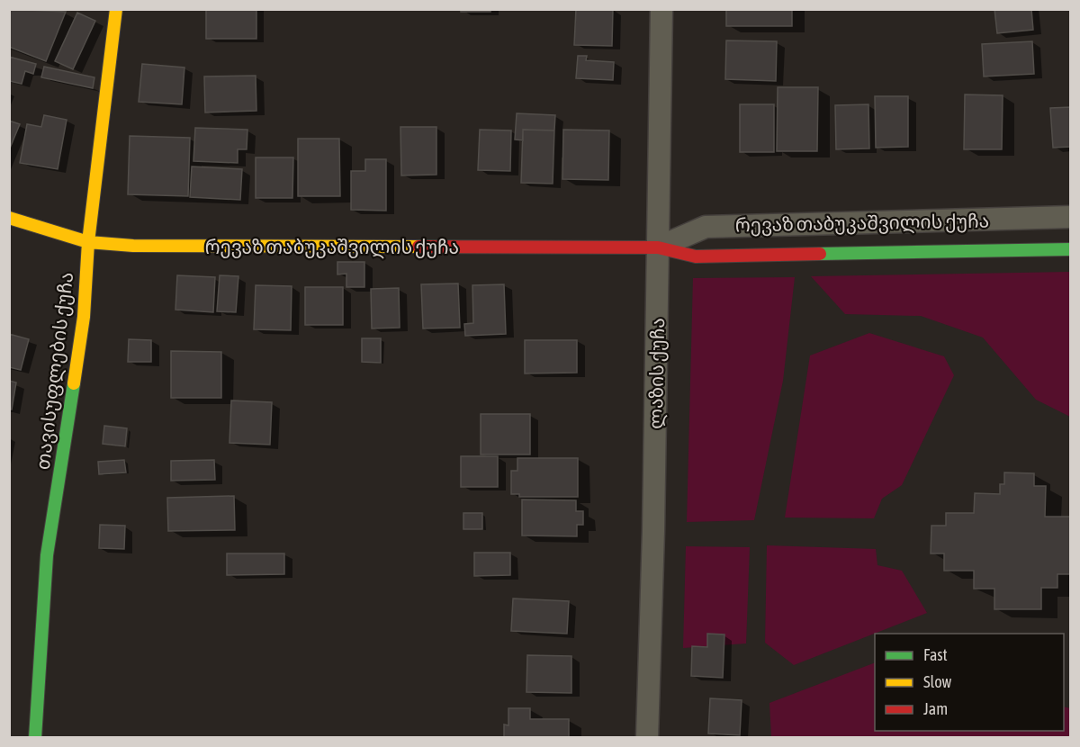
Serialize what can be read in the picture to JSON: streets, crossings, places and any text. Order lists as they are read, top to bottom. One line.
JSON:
{"streets":{"street":["რევაზ თაბუკაშვილის ქუჩა","თავისუფლების ქუჩა","ლაზის ქუჩა"]},"crossings":[["რევაზ თაბუკაშვილის ქუჩა","თავისუფლების ქუჩა"],["რევაზ თაბუკაშვილის ქუჩა","ლაზის ქუჩა"]],"legend":["Fast","Slow","Jam"]}
